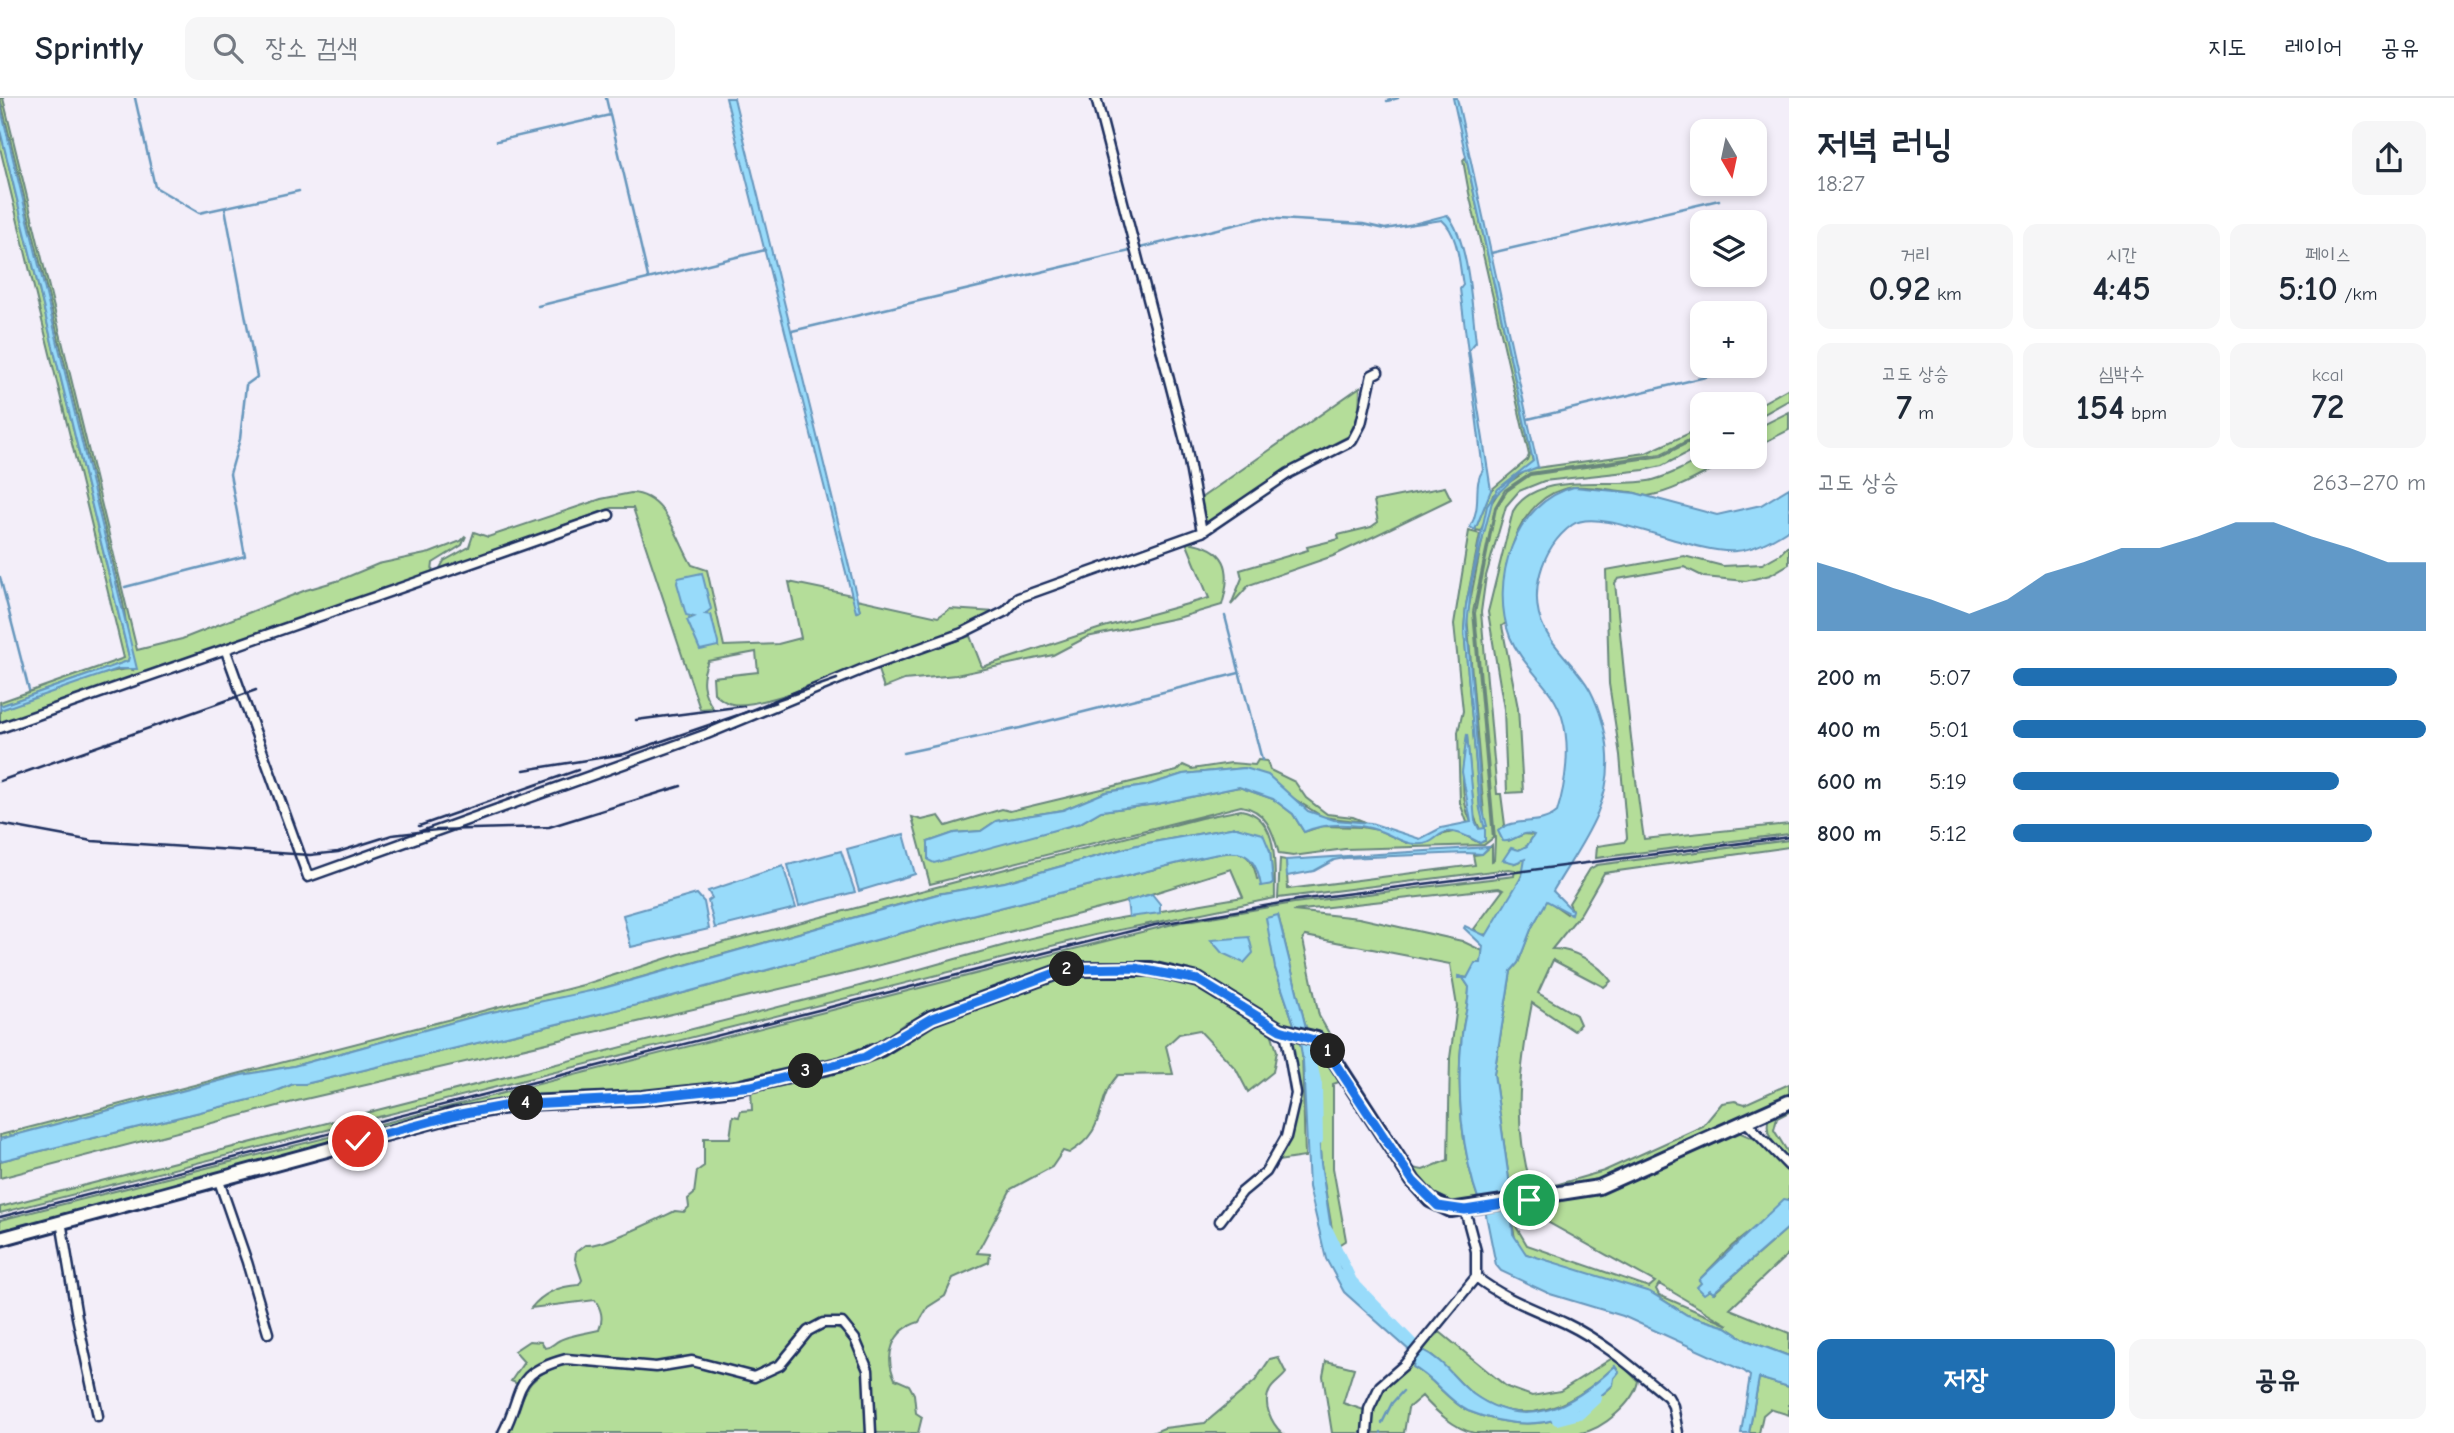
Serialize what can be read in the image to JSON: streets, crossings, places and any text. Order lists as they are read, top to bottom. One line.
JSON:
{"north":"bottom","page":{"header":"Sprintly","search":"장소 검색","nav":["지도","레이어","공유"],"heading":["저녁 러닝","18:27"],"map_buttons":["+","−"],"stats":[["거리","0.92 km"],["시간","4:45"],["페이스","5:10 /km"],["고도 상승","7 m"],["심박수","154 bpm"],["kcal","72"]],"chart":["고도 상승","263–270 m"],"list":[{"name":"200 m","note":"5:07"},{"name":"400 m","note":"5:01"},{"name":"600 m","note":"5:19"},{"name":"800 m","note":"5:12"}],"pins":["2","1","3","4"],"buttons":["저장","공유"]}}
